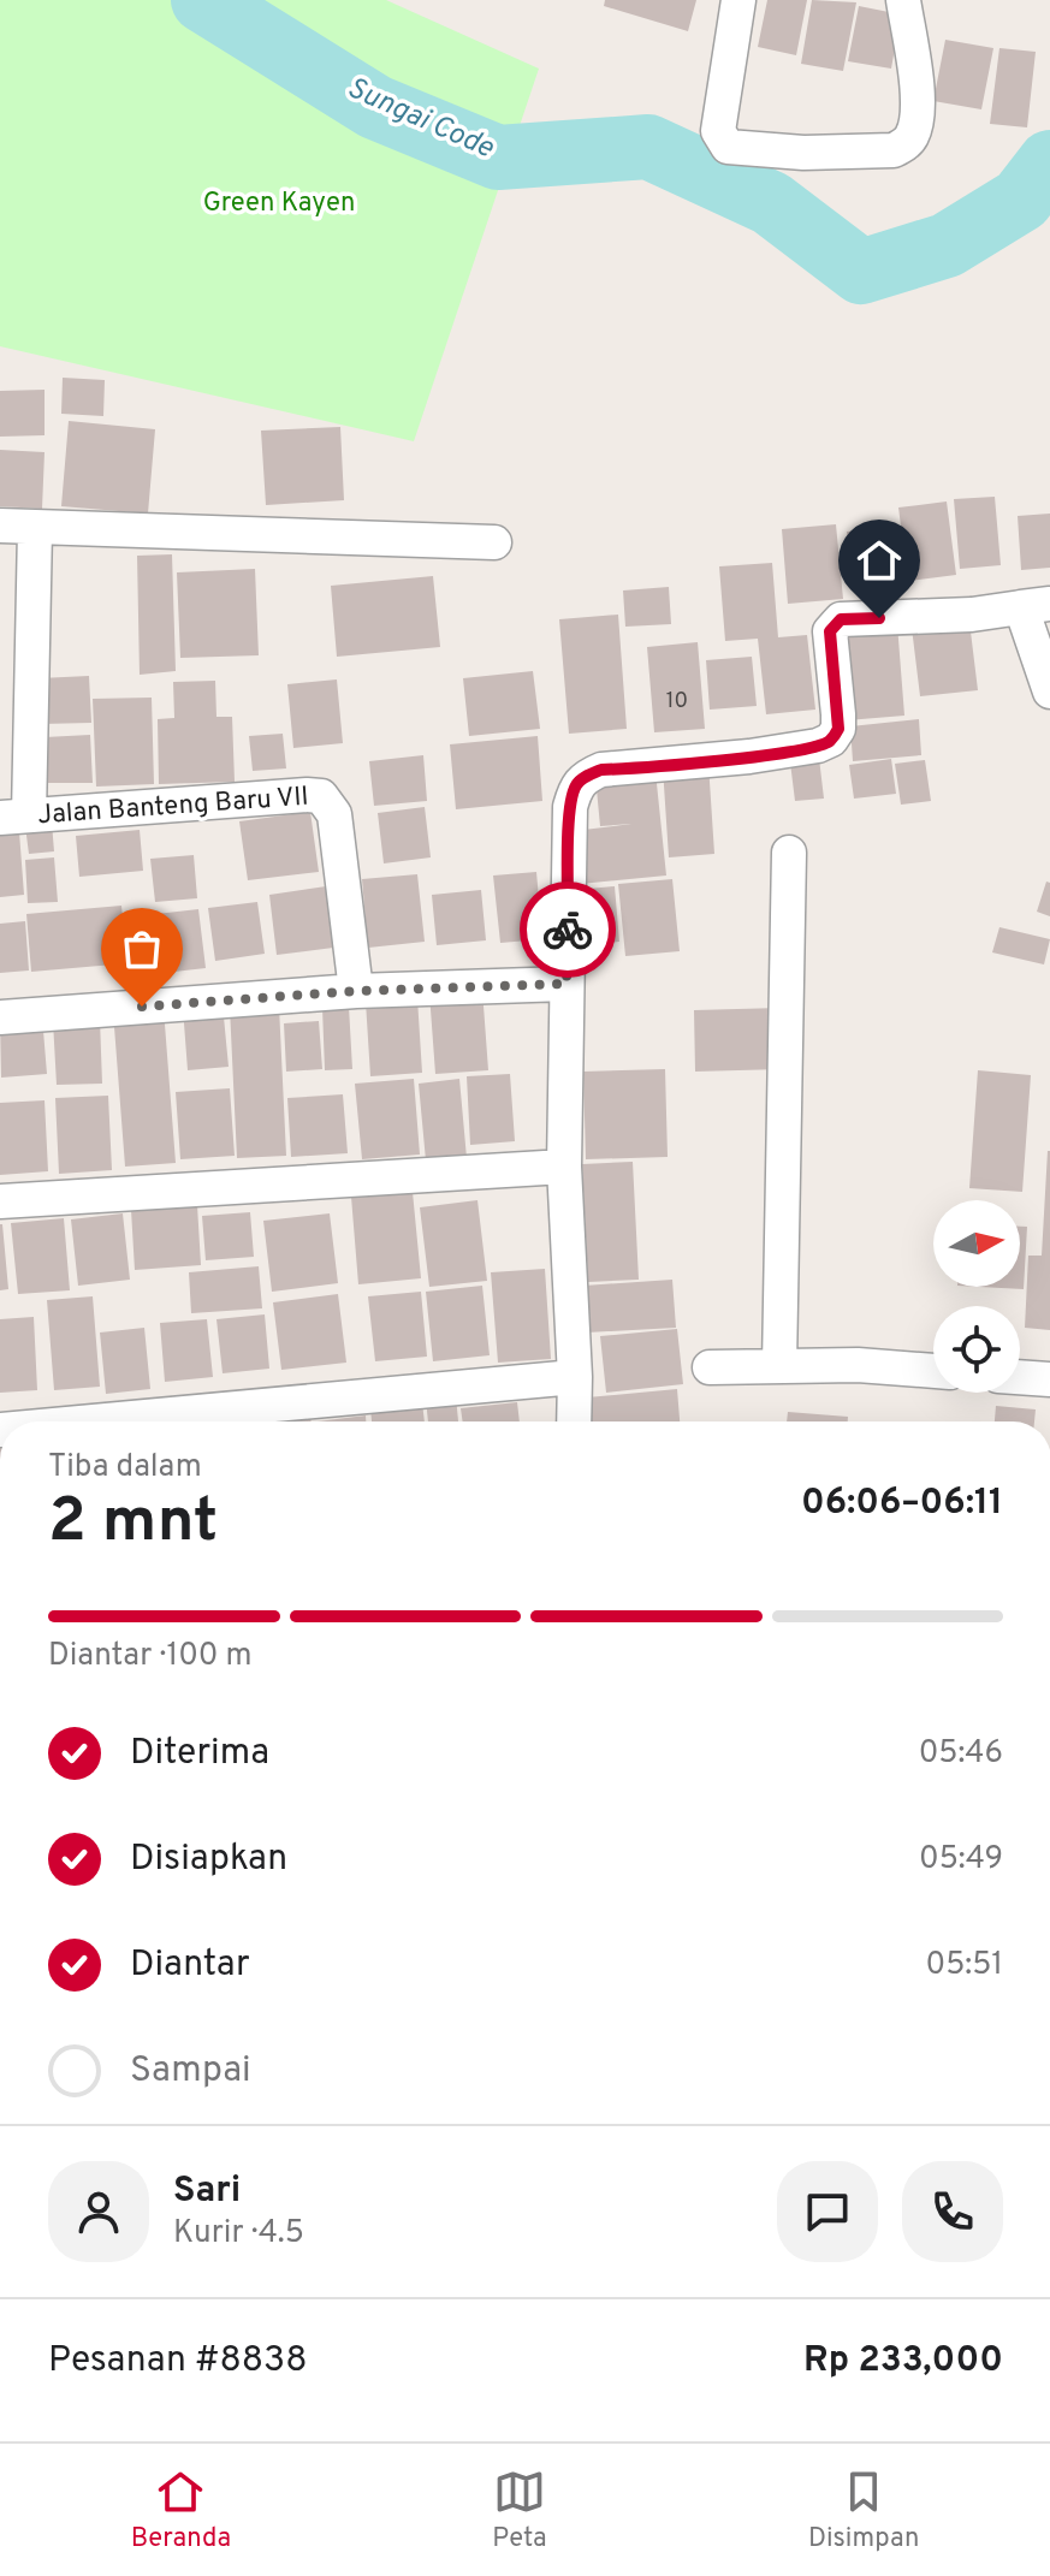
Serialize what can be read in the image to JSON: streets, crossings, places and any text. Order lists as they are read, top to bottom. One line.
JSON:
{"streets":{"street":["Jalan Banteng Baru VII"]},"water":["Sungai Code"],"parks":["Green Kayen"],"house_numbers":["10"],"north":"right","page":{"heading":["2 mnt","Tiba dalam","06:06–06:11"],"panel":["Sari","Kurir · 4.5","Pesanan #8838","Rp 233,000"],"bar":"Diantar · 100 m","list":[["Diterima","05:46"],["Disiapkan","05:49"],["Diantar","05:51"],"Sampai"],"tabs":["Beranda","Peta","Disimpan"]}}
